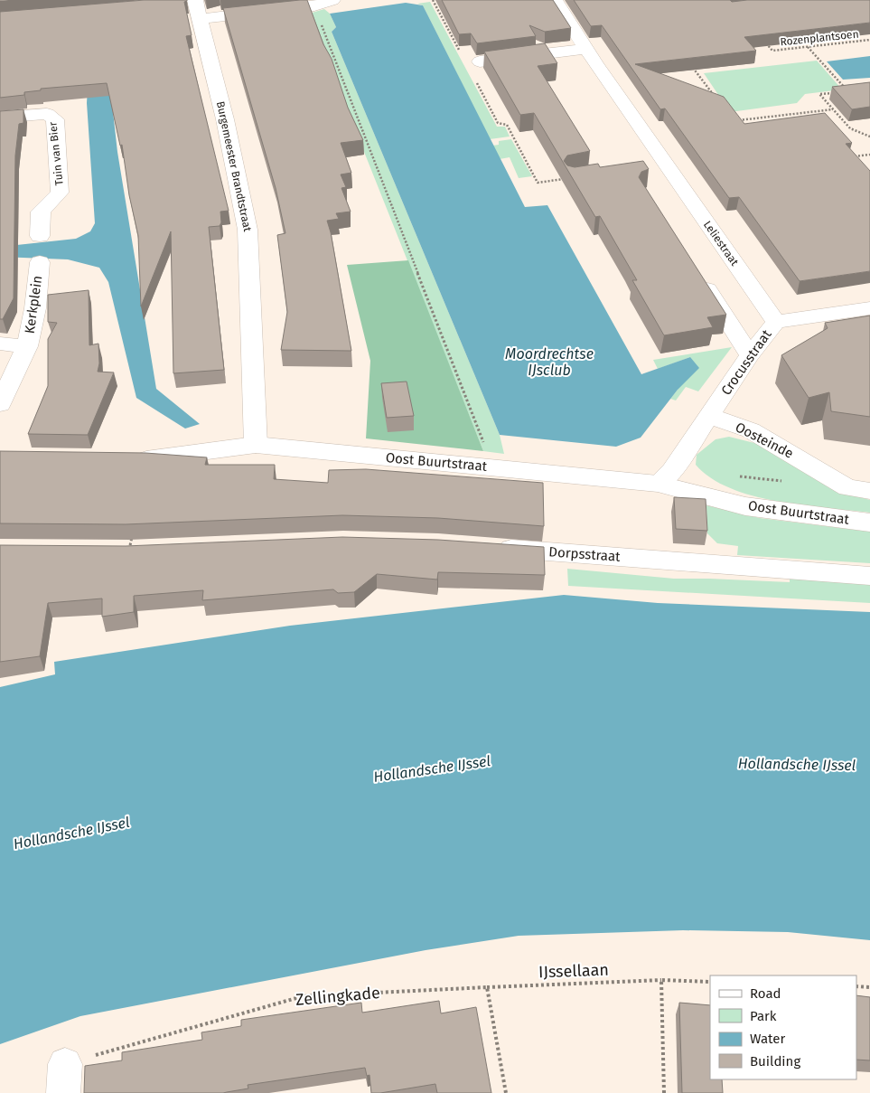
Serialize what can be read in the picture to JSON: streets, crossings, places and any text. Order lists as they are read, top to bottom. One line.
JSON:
{"streets":{"street":["Tuin van Bier","Burgemeester Brandtstraat","Leliestraat","Kerkplein","Crocusstraat","Oosteinde","Oost Buurtstraat","Dorpsstraat"],"path":["Rozenplantsoen","IJssellaan","Zellingkade"]},"crossings":[["Burgemeester Brandtstraat","Oost Buurtstraat"],["Leliestraat","Crocusstraat"],["Crocusstraat","Oosteinde"],["IJssellaan","Zellingkade"]],"water":["Moordrechtse IJsclub","Hollandsche IJssel"],"legend":["Road","Park","Water","Building"]}
